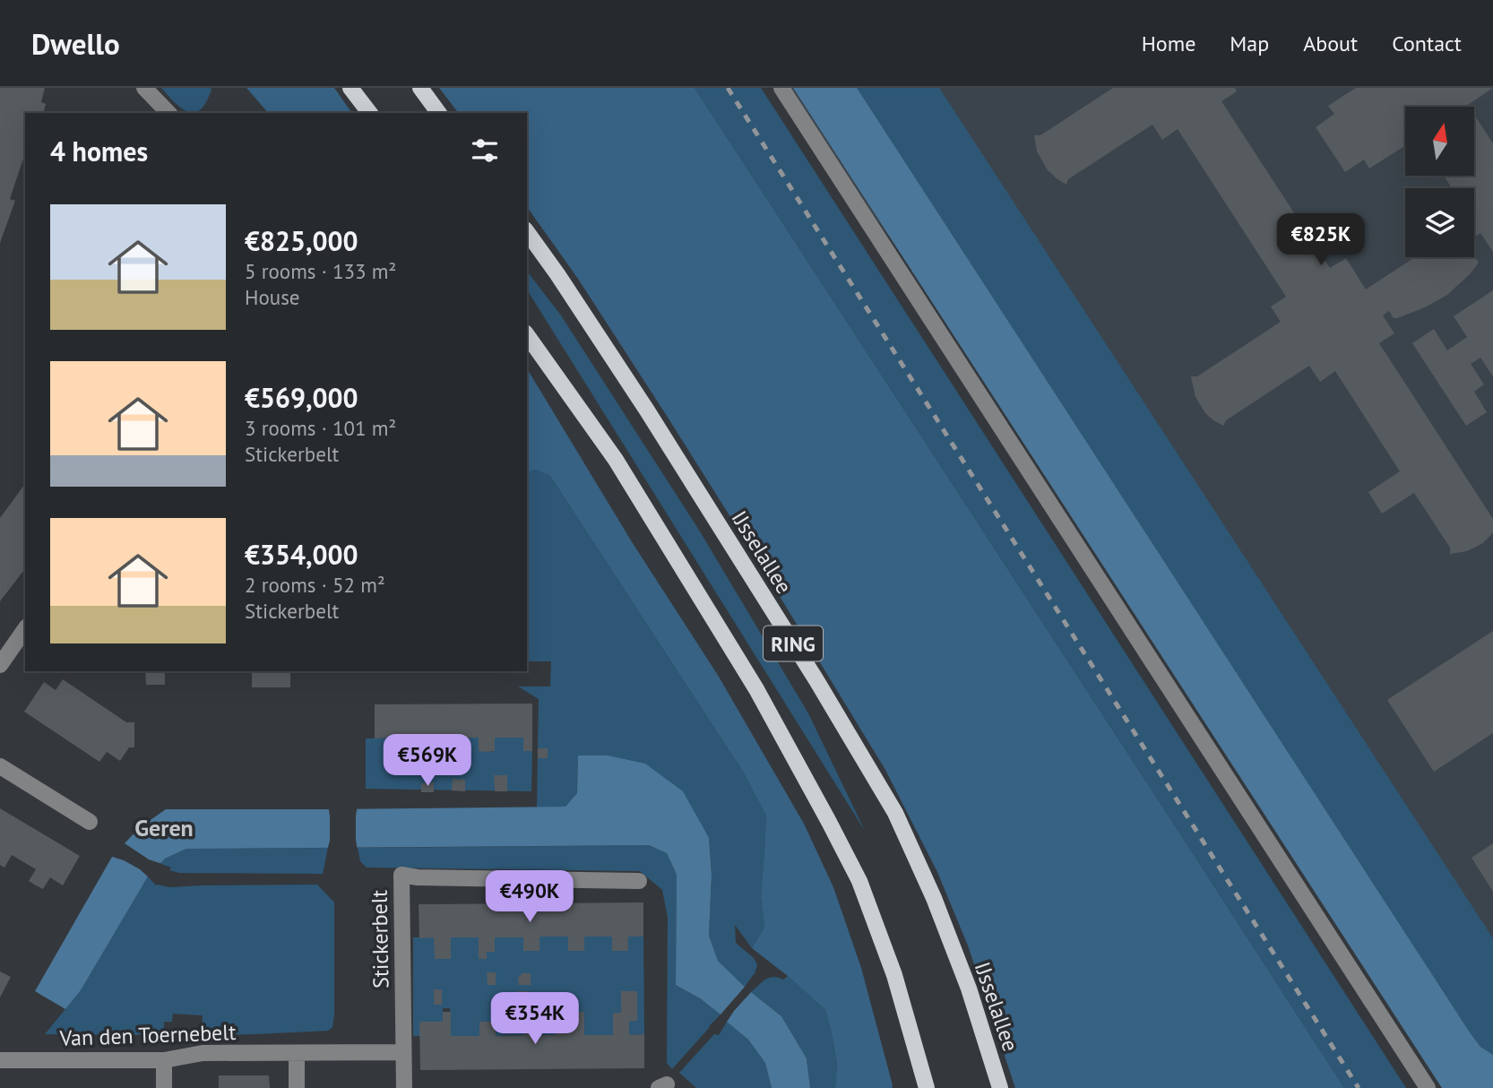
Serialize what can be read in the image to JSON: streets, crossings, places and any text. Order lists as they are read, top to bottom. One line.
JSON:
{"streets":{"main road":["IJsselallee","RING"],"street":["Stickerbelt","Van den Toernebelt"]},"districts":["Geren"],"north":"top","page":{"header":"Dwello","nav":["Home","Map","About","Contact"],"heading":"4 homes","list":[{"name":"€825,000","note":"5 rooms · 133 m² · House"},{"name":"€569,000","note":"3 rooms · 101 m² · Stickerbelt"},{"name":"€354,000","note":"2 rooms · 52 m² · Stickerbelt"}],"price":["€825K","€569K","€490K","€354K"]}}
